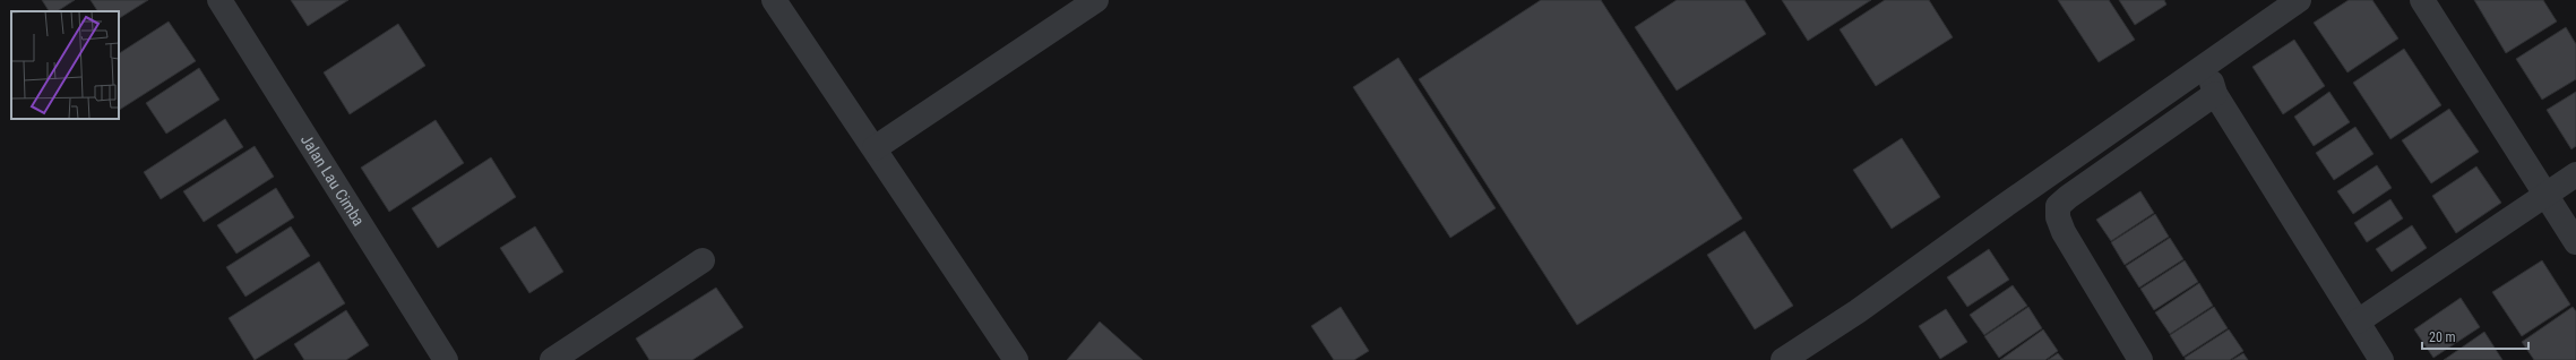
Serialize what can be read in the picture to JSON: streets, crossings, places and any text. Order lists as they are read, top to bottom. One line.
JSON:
{"streets":{"street":["Jalan Lau Cimba"]},"scale_bar":"20 m"}
